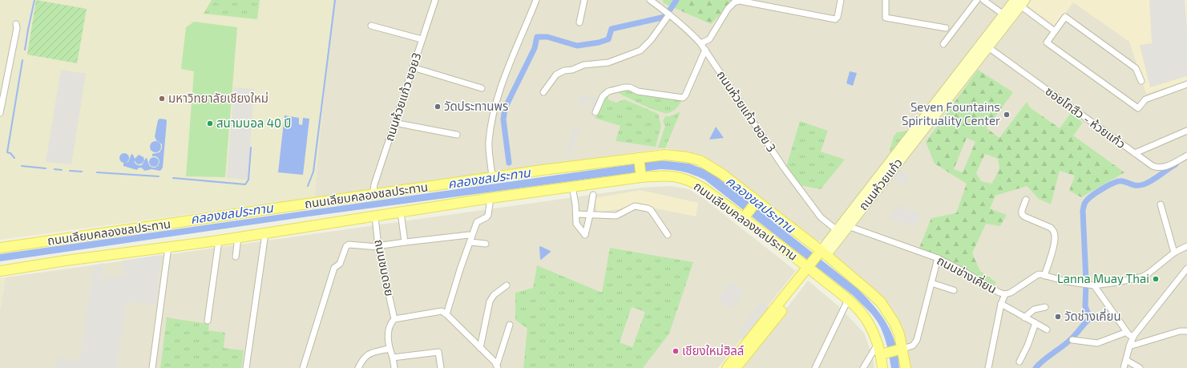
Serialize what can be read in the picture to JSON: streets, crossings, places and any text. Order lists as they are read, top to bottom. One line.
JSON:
{"streets":{"main road":["ถนนห้วยแก้ว","ถนนเลียบคลองชลประทาน"],"street":["ถนนห้วยแก้ว ซอย3","ถนนห้วยแก้ว ซอย 3","ซอยโกสึว - ห้วยแก้ว","ถนนชมดอย","ถนนช่างเคี่ยน"]},"crossings":[["ถนนห้วยแก้ว ซอย3","ถนนเลียบคลองชลประทาน"],["ถนนห้วยแก้ว ซอย 3","ถนนห้วยแก้ว"],["ซอยโกสึว - ห้วยแก้ว","ถนนห้วยแก้ว"],["ถนนห้วยแก้ว","ถนนเลียบคลองชลประทาน"],["ถนนห้วยแก้ว","ถนนช่างเคี่ยน"],["ถนนเลียบคลองชลประทาน","ถนนชมดอย"]],"water":["คลองชลประทาน"],"places":["มหาวิทยาลัยเชียงใหม่","วัดประทานพร","Seven Fountains Spirituality Center","สนามบอล 40 ปี","Lanna Muay Thai","วัดช่างเคี่ยน","เชียงใหม่ฮิลล์"]}
